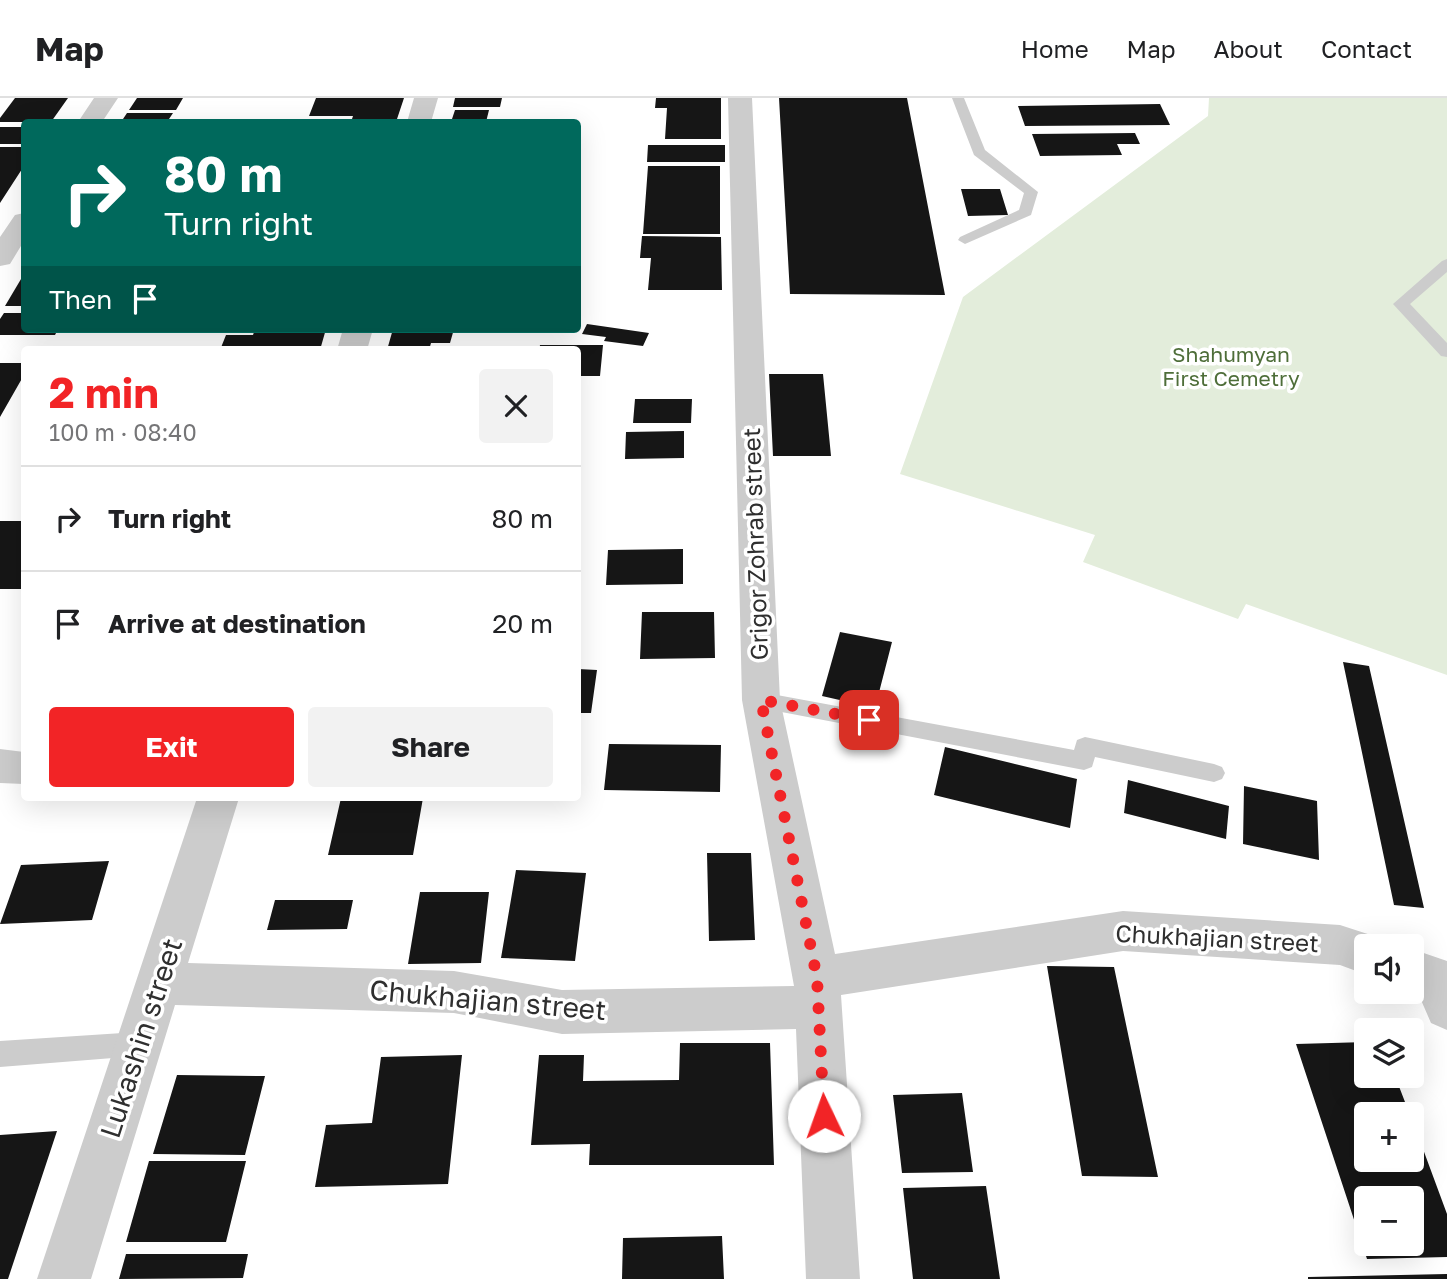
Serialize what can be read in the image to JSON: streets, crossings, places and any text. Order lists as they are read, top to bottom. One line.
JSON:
{"streets":{"street":["Grigor Zohrab street","Chukhajian street","Lukashin street"]},"crossings":[["Grigor Zohrab street","Chukhajian street"],["Chukhajian street","Lukashin street"]],"parks":["Shahumyan First Cemetry"],"page":{"header":"Map","nav":["Home","Map","About","Contact"],"turn":["80 m","Turn right"],"then":"Then","heading":["2 min","100 m · 08:40"],"list":[{"name":"Turn right","value":"80 m"},{"name":"Arrive at destination","value":"20 m"}],"buttons":["Exit","Share"],"map_buttons":["+","−"]}}
